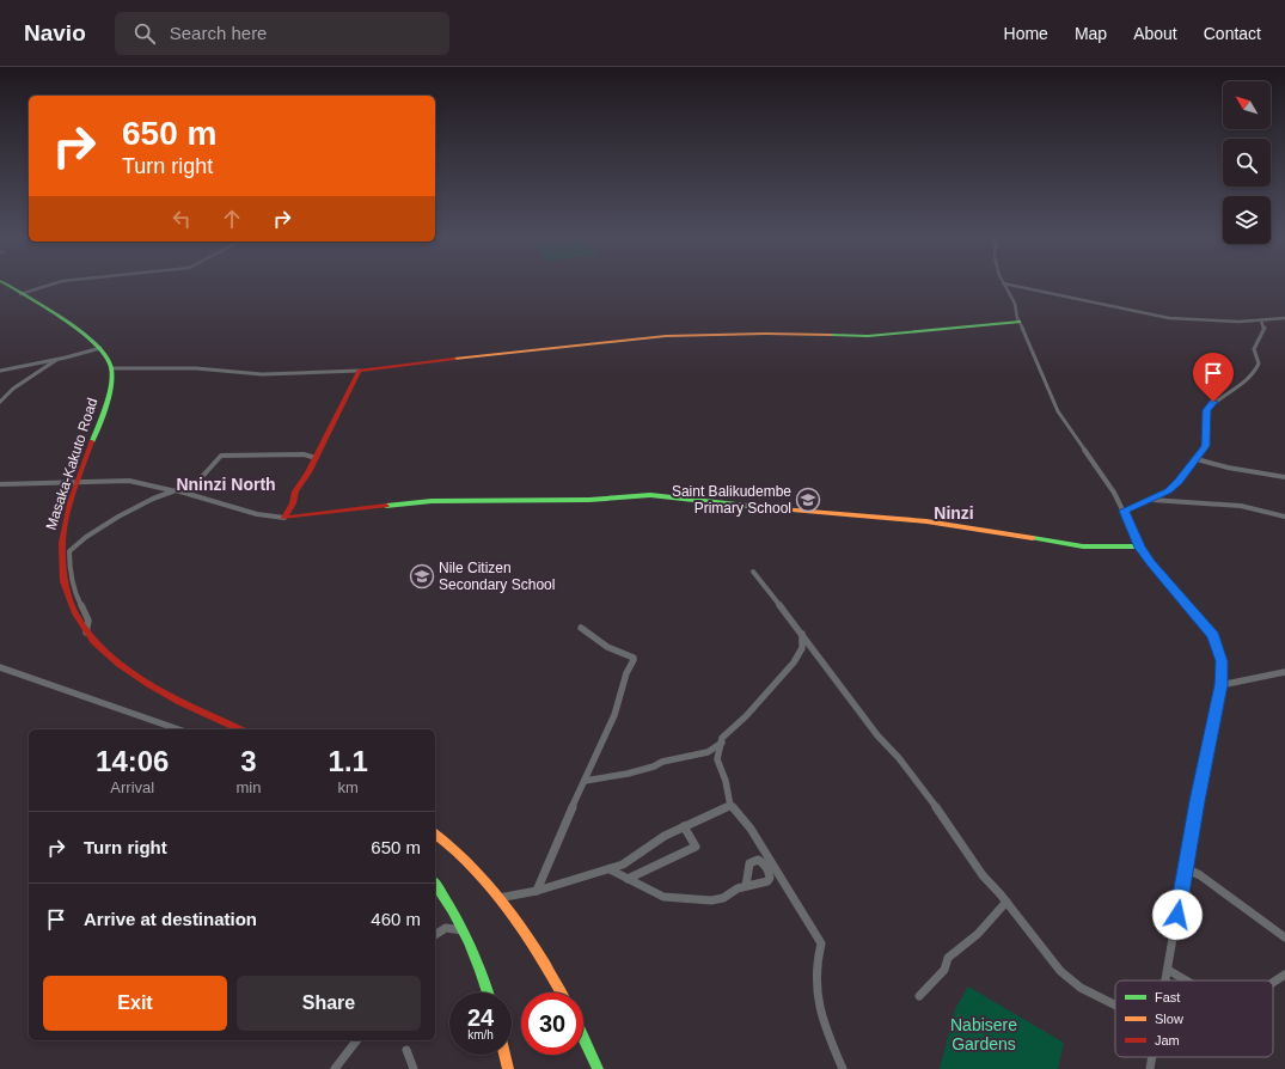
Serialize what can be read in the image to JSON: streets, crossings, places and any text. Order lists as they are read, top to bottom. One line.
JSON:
{"streets":{"main road":["Masaka-Kakuto Road"]},"districts":["Nninzi North","Ninzi"],"parks":["Nabisere Gardens"],"places":{"school or university":["Saint Balikudembe Primary School","Nile Citizen Secondary School"]},"legend":["Fast","Slow","Jam"],"north":"top left","page":{"header":"Navio","search":"Search here","nav":["Home","Map","About","Contact"],"turn":["650 m","Turn right"],"eta":["14:06","Arrival","3","min","1.1","km"],"list":[{"name":"Turn right","value":"650 m"},{"name":"Arrive at destination","value":"460 m"}],"buttons":["Exit","Share"],"speed":"24 km/h","limit":"30"}}
